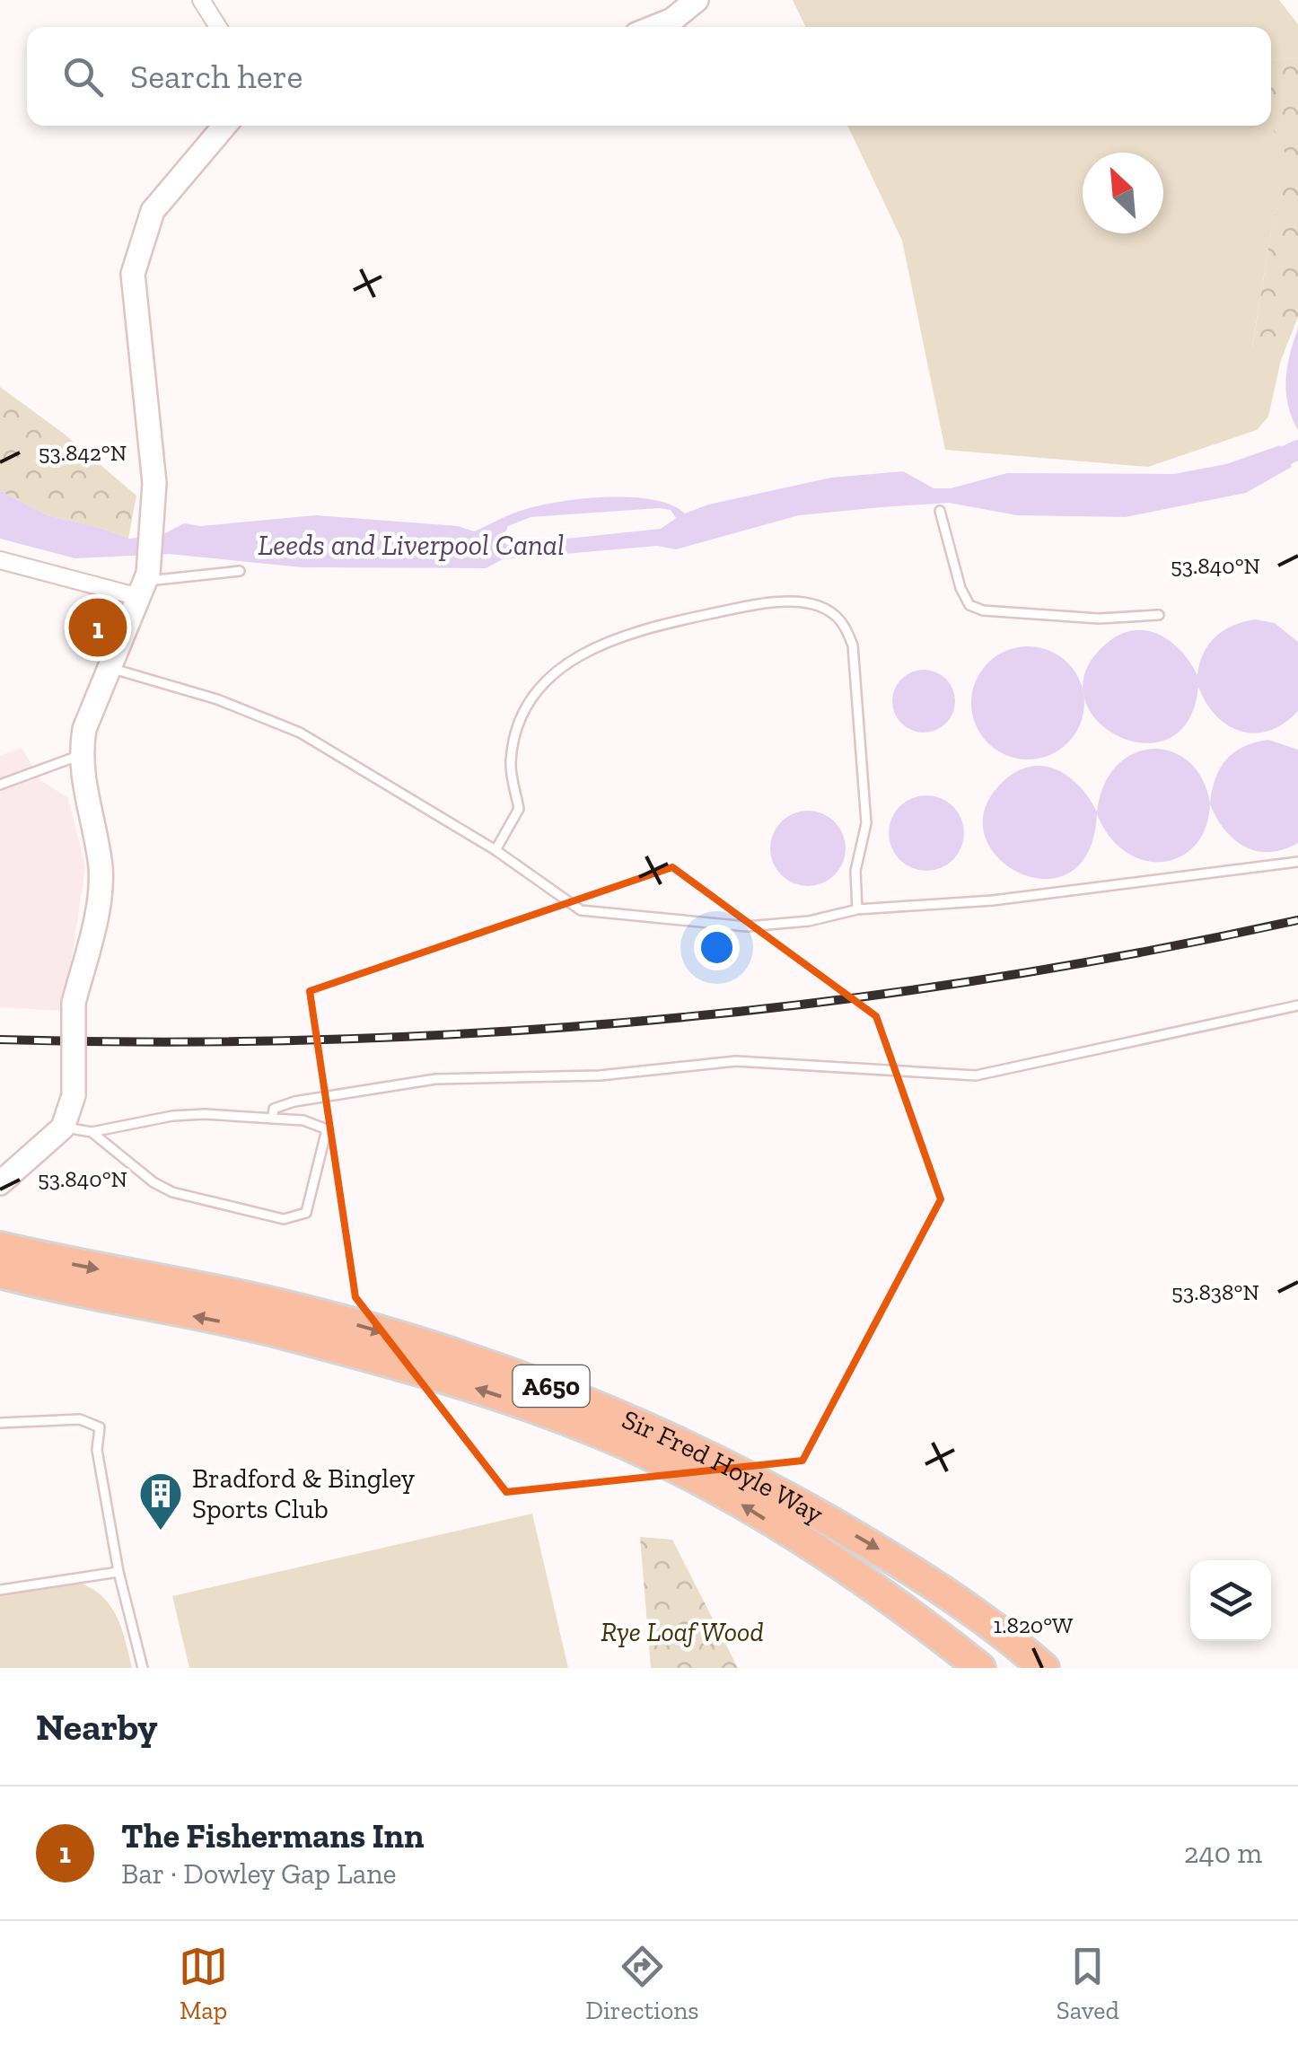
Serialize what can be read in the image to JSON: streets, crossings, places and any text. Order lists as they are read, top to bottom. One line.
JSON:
{"streets":{"highway":["A650","Sir Fred Hoyle Way"]},"water":["Leeds and Liverpool Canal"],"parks":["Rye Loaf Wood"],"places":{"building":["Bradford & Bingley Sports Club"]},"north":"top left","page":{"search":"Search here","pins":"1","heading":"Nearby","list":[{"mark":"1","name":"The Fishermans Inn","note":"Bar · Dowley Gap Lane","value":"240 m"}],"nav":["Map","Directions","Saved"]},"coordinates":["53.842°N","53.840°N","53.838°N","1.820°W"]}
